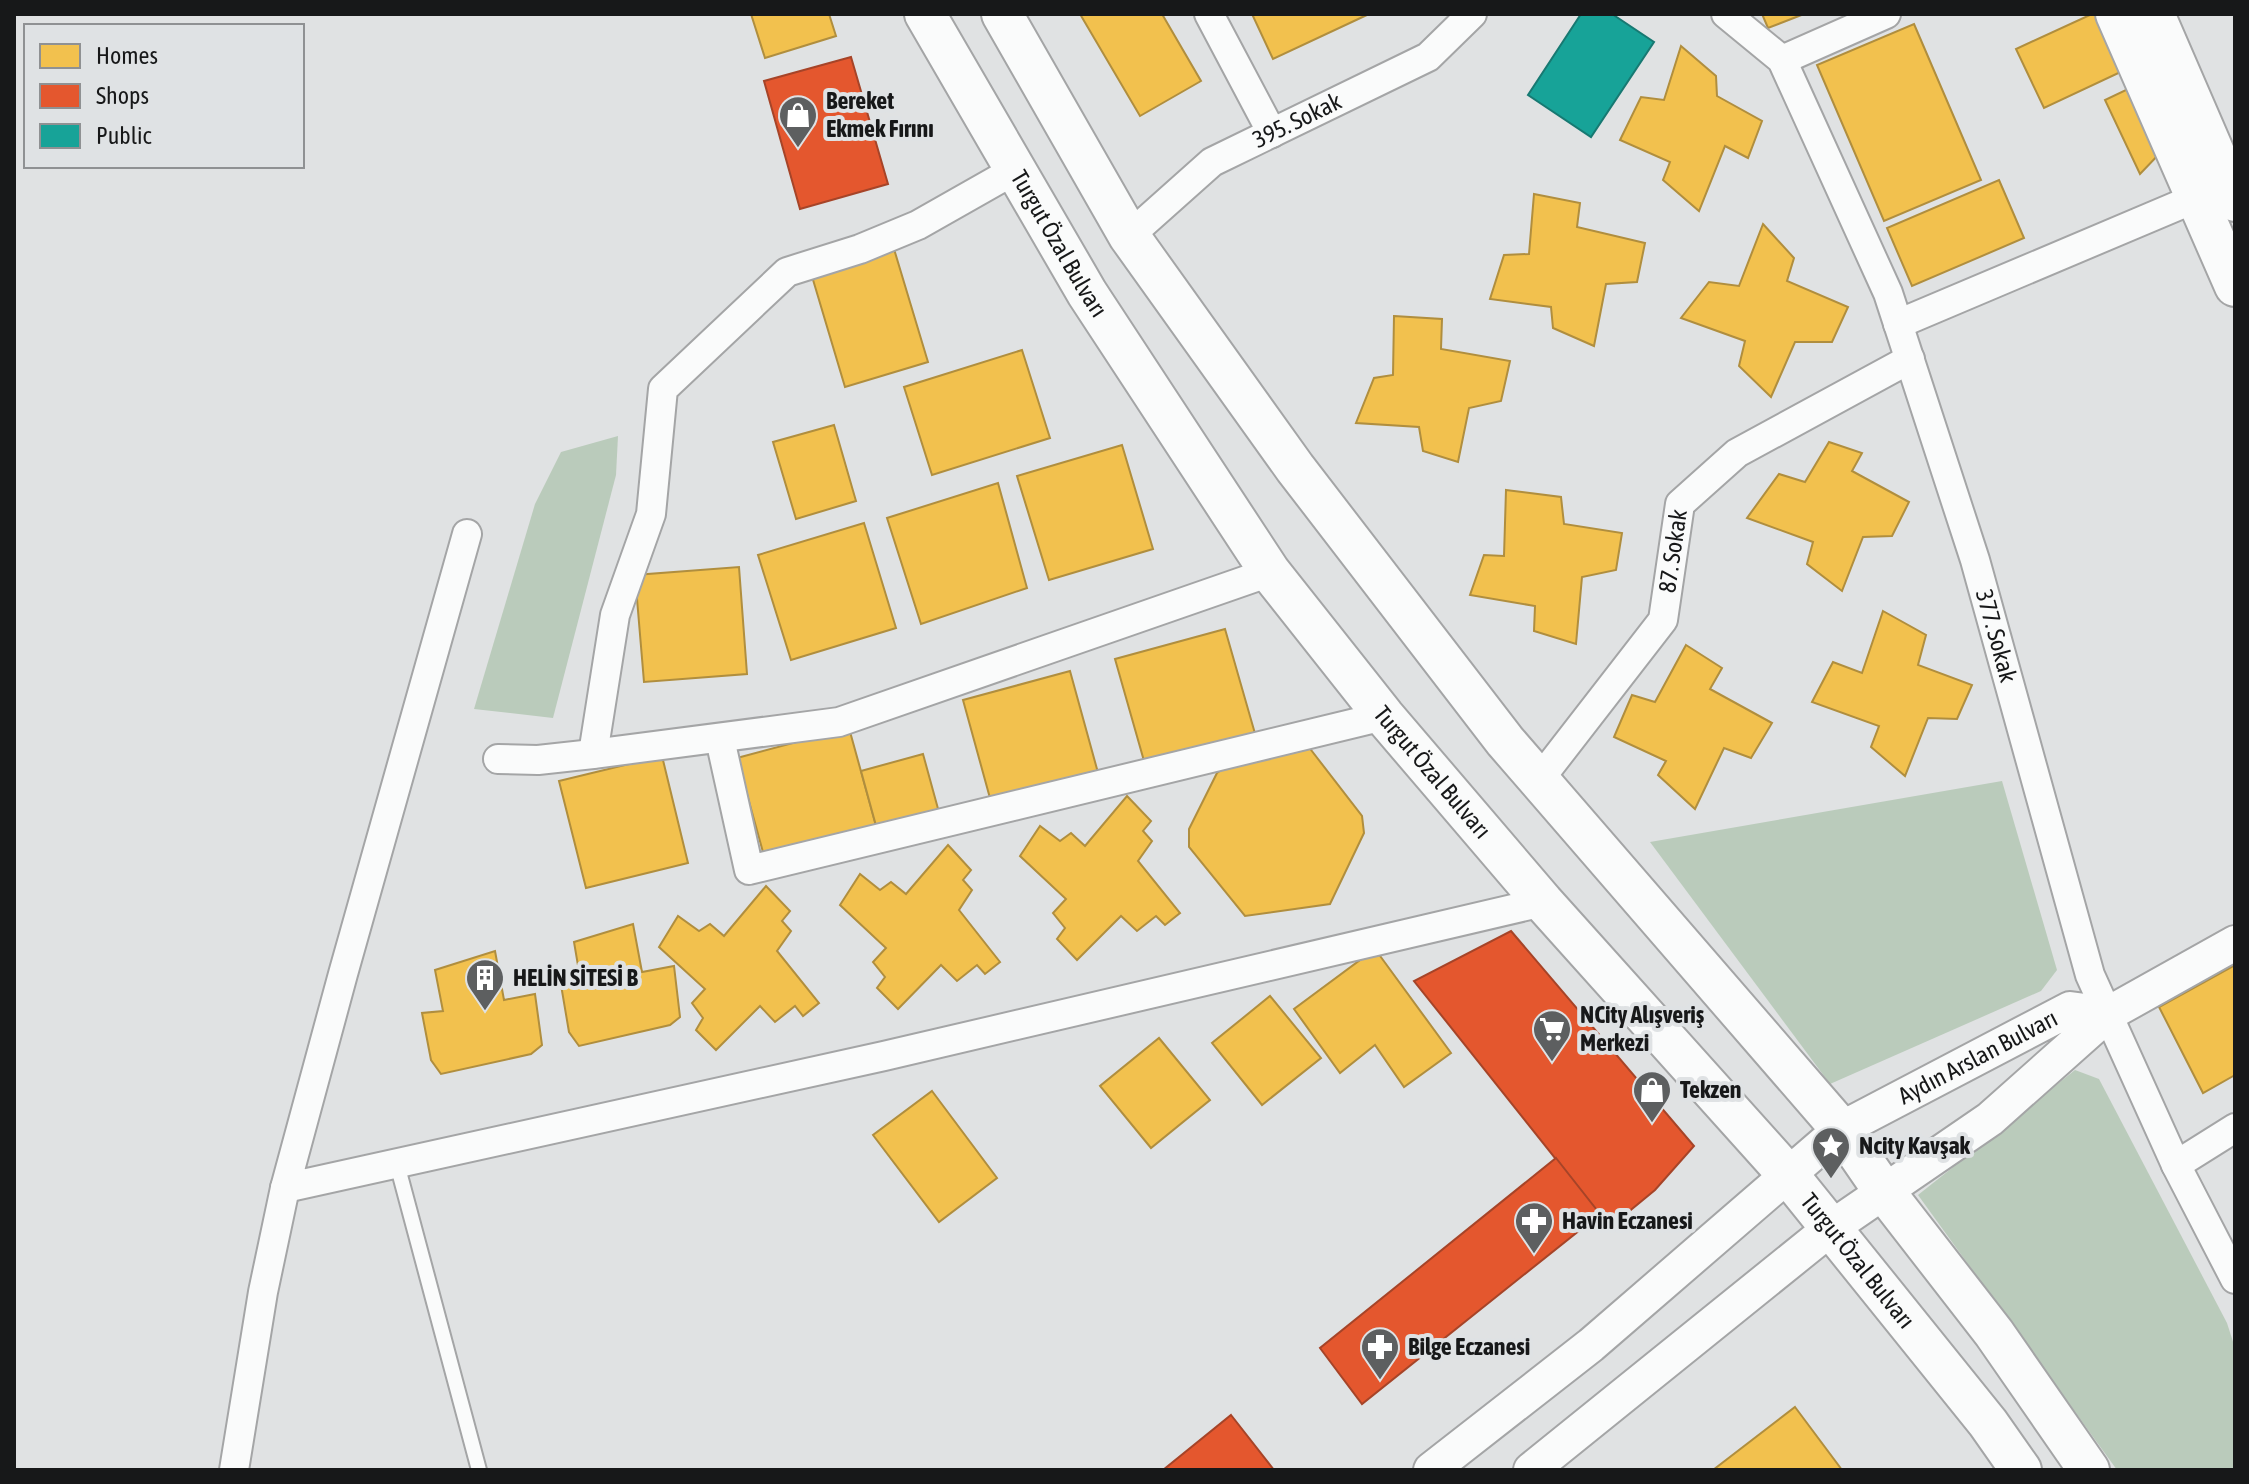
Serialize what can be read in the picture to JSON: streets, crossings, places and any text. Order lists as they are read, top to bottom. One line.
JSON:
{"streets":{"main road":["Turgut Özal Bulvarı"],"street":["395. Sokak","87. Sokak","377. Sokak","Aydın Arslan Bulvarı"]},"crossings":[["Turgut Özal Bulvarı","Aydın Arslan Bulvarı"],["87. Sokak","377. Sokak"],["377. Sokak","Aydın Arslan Bulvarı"]],"places":{"shop":["Bereket Ekmek Fırını","Tekzen"],"building":["HELİN SİTESİ B"],"supermarket":["NCity Alışveriş Merkezi"],"place":["Ncity Kavşak"],"pharmacy":["Havin Eczanesi","Bilge Eczanesi"]},"legend":["Homes","Shops","Public"]}
